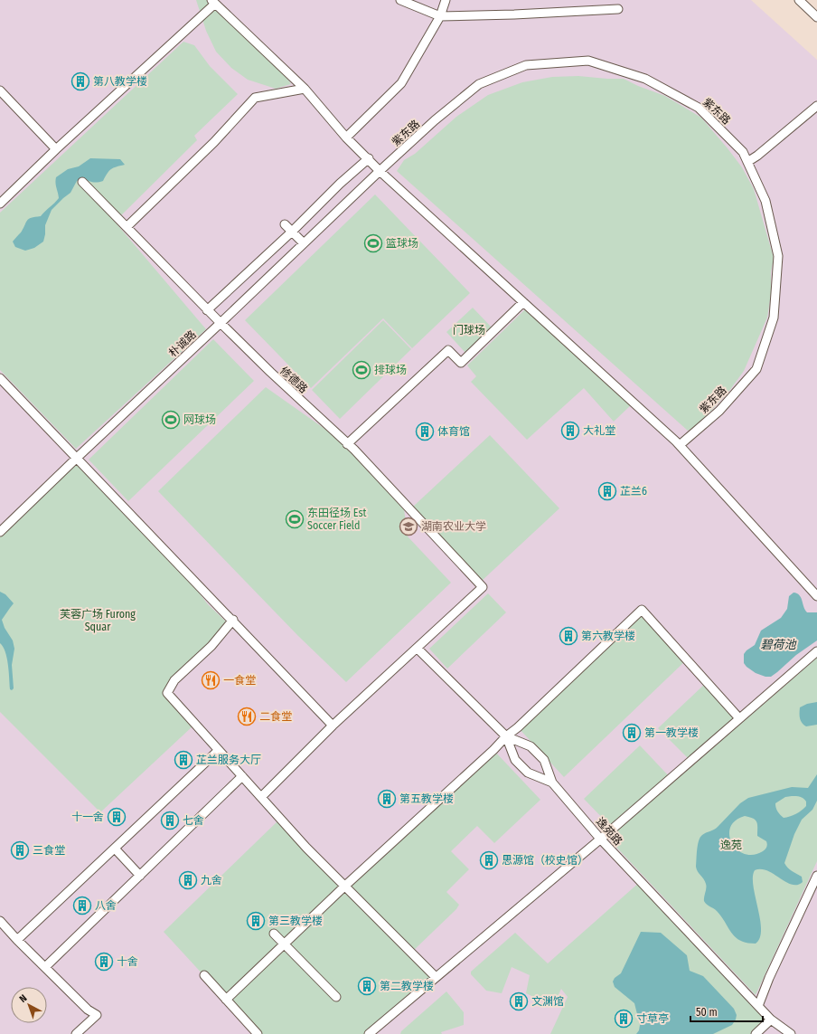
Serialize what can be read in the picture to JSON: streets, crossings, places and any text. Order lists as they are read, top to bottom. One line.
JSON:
{"streets":{"street":["紫东路","朴诚路","修德路","逸苑路"]},"crossings":[["紫东路","朴诚路"],["朴诚路","修德路"],["修德路","逸苑路"]],"water":["碧荷池"],"parks":["门球场","芙蓉广场 Furong Squar","逸苑"],"places":{"building":["第八教学楼","大礼堂","体育馆","芷兰6","第六教学楼","第一教学楼","芷兰服务大厅","第五教学楼","十一舍","七舍","三食堂","思源馆（校史馆）","九舍","八舍","第三教学楼","十舍","第二教学楼","文渊馆","寸草亭"],"sports":["篮球场","排球场","网球场","东田径场 Est Soccer Field"],"school or university":["湖南农业大学"],"restaurant":["一食堂","二食堂"]},"scale_bar":"50 m","north":"top left"}
